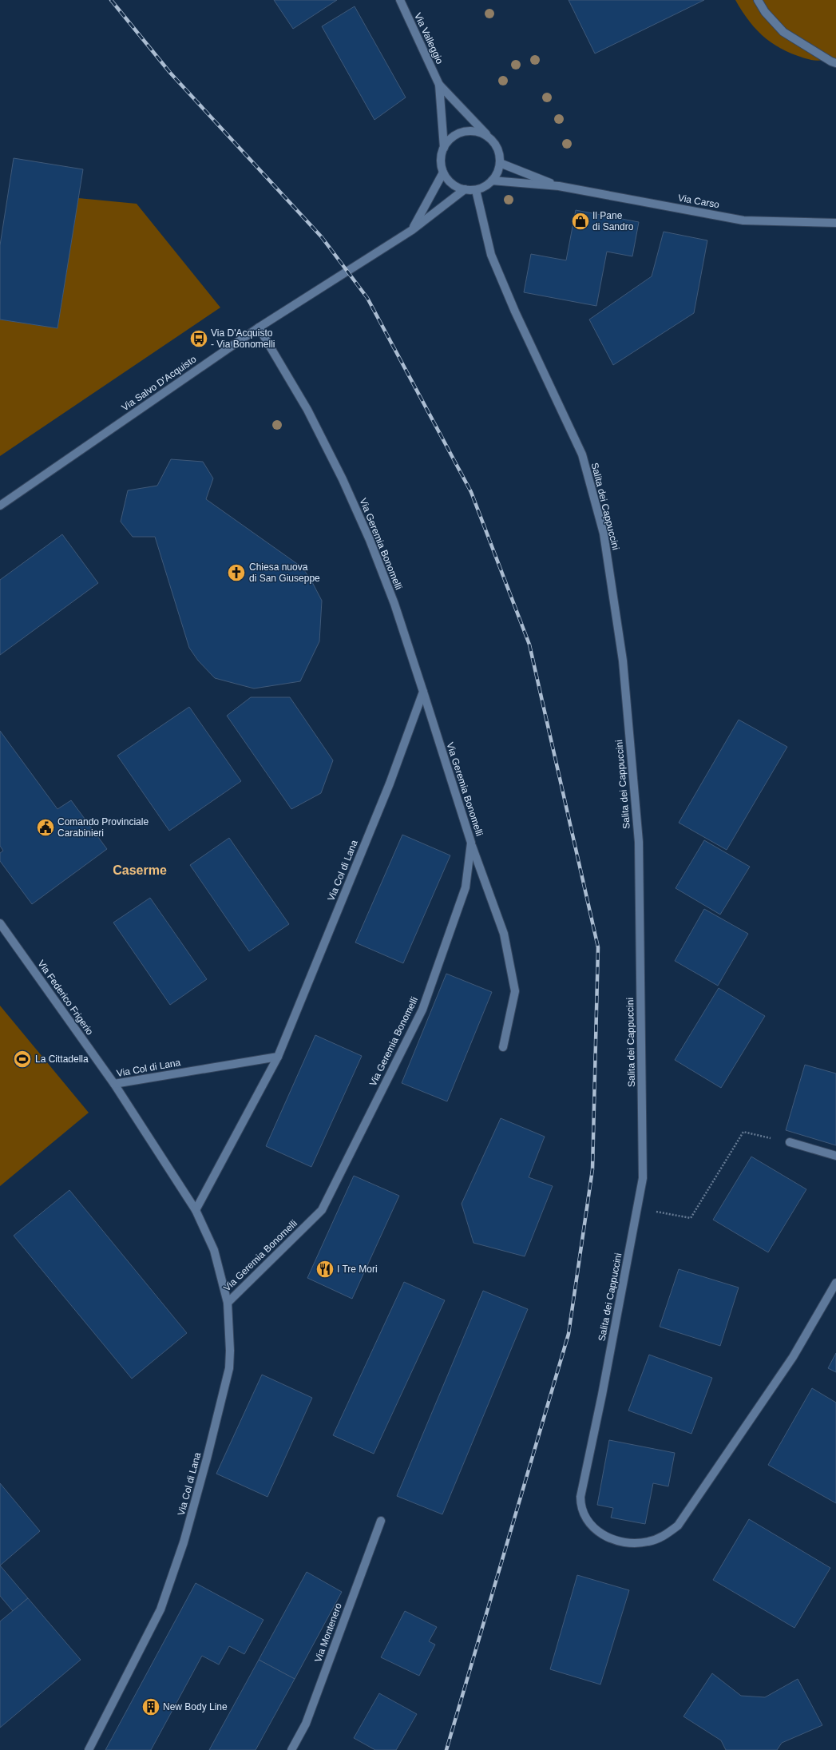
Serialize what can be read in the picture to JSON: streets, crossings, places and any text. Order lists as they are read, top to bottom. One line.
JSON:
{"streets":{"street":["Via Valleggio","Via Carso","Via Salvo D'Acquisto","Salita dei Cappuccini","Via Geremia Bonomelli","Via Col di Lana","Via Federico Frigerio","Via Montenero"]},"crossings":[["Via Valleggio","Via Carso"],["Via Valleggio","Via Salvo D'Acquisto"],["Via Valleggio","Salita dei Cappuccini"],["Via Carso","Via Salvo D'Acquisto"],["Via Carso","Salita dei Cappuccini"],["Via Salvo D'Acquisto","Salita dei Cappuccini"],["Via Salvo D'Acquisto","Via Geremia Bonomelli"],["Via Geremia Bonomelli","Via Col di Lana"],["Via Col di Lana","Via Federico Frigerio"]],"districts":["Caserme"],"places":{"shop":["Il Pane di Sandro"],"bus stop":["Via D'Acquisto - Via Bonomelli"],"church":["Chiesa nuova di San Giuseppe"],"public building":["Comando Provinciale Carabinieri"],"sports":["La Cittadella"],"restaurant":["I Tre Mori"],"building":["New Body Line"]}}
